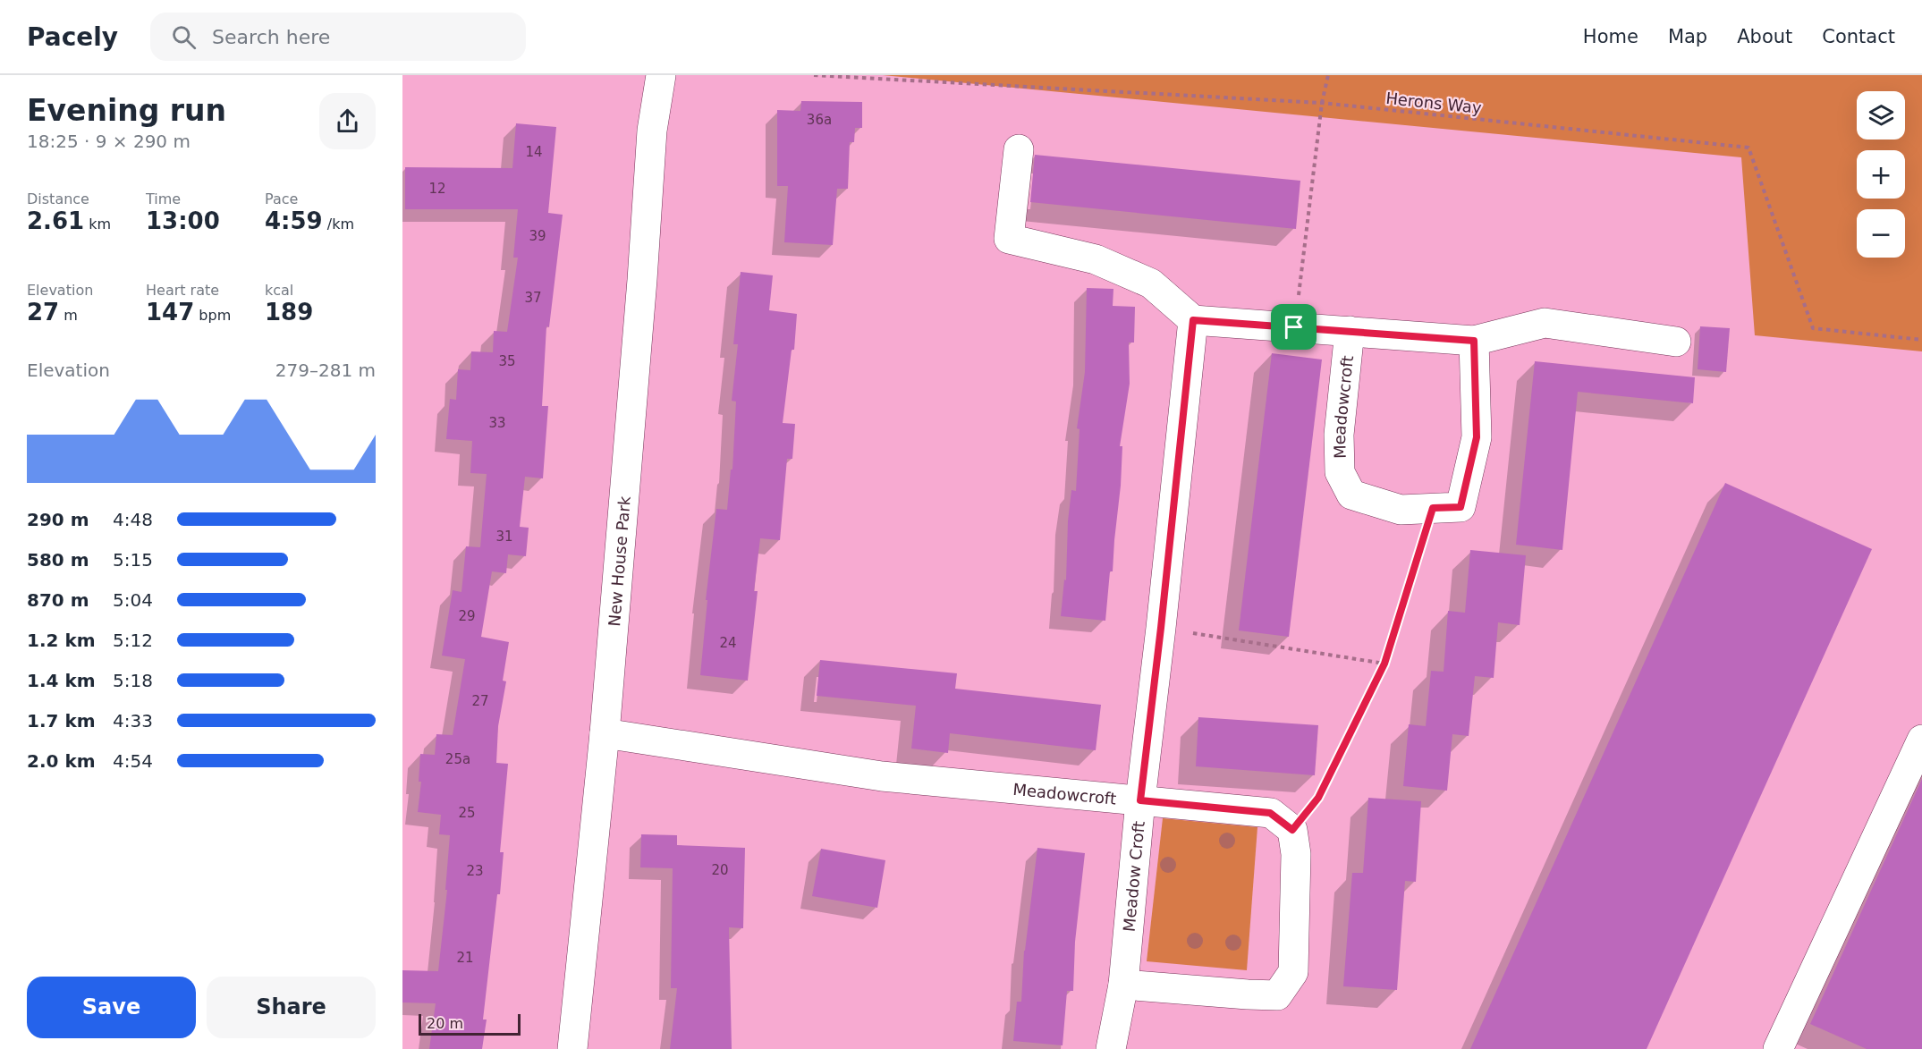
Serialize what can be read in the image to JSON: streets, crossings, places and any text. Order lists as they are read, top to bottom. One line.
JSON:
{"streets":{"street":["Meadowcroft","New House Park","Meadow Croft"],"path":["Herons Way"]},"crossings":[["Meadowcroft","New House Park"],["Meadowcroft","Meadow Croft"]],"house_numbers":["36a","14","12","39","37","35","33","31","29","24","27","25a","25","20","23","21"],"scale_bar":"20 m","page":{"header":"Pacely","search":"Search here","nav":["Home","Map","About","Contact"],"heading":["Evening run","18:25 · 9 × 290 m"],"map_buttons":["+","−"],"stats":[["Distance","2.61 km"],["Time","13:00"],["Pace","4:59 /km"],["Elevation","27 m"],["Heart rate","147 bpm"],["kcal","189"]],"chart":["Elevation","279–281 m"],"list":[{"name":"290 m","note":"4:48"},{"name":"580 m","note":"5:15"},{"name":"870 m","note":"5:04"},{"name":"1.2 km","note":"5:12"},{"name":"1.4 km","note":"5:18"},{"name":"1.7 km","note":"4:33"},{"name":"2.0 km","note":"4:54"}],"buttons":["Save","Share"],"scale":"20 m"}}
